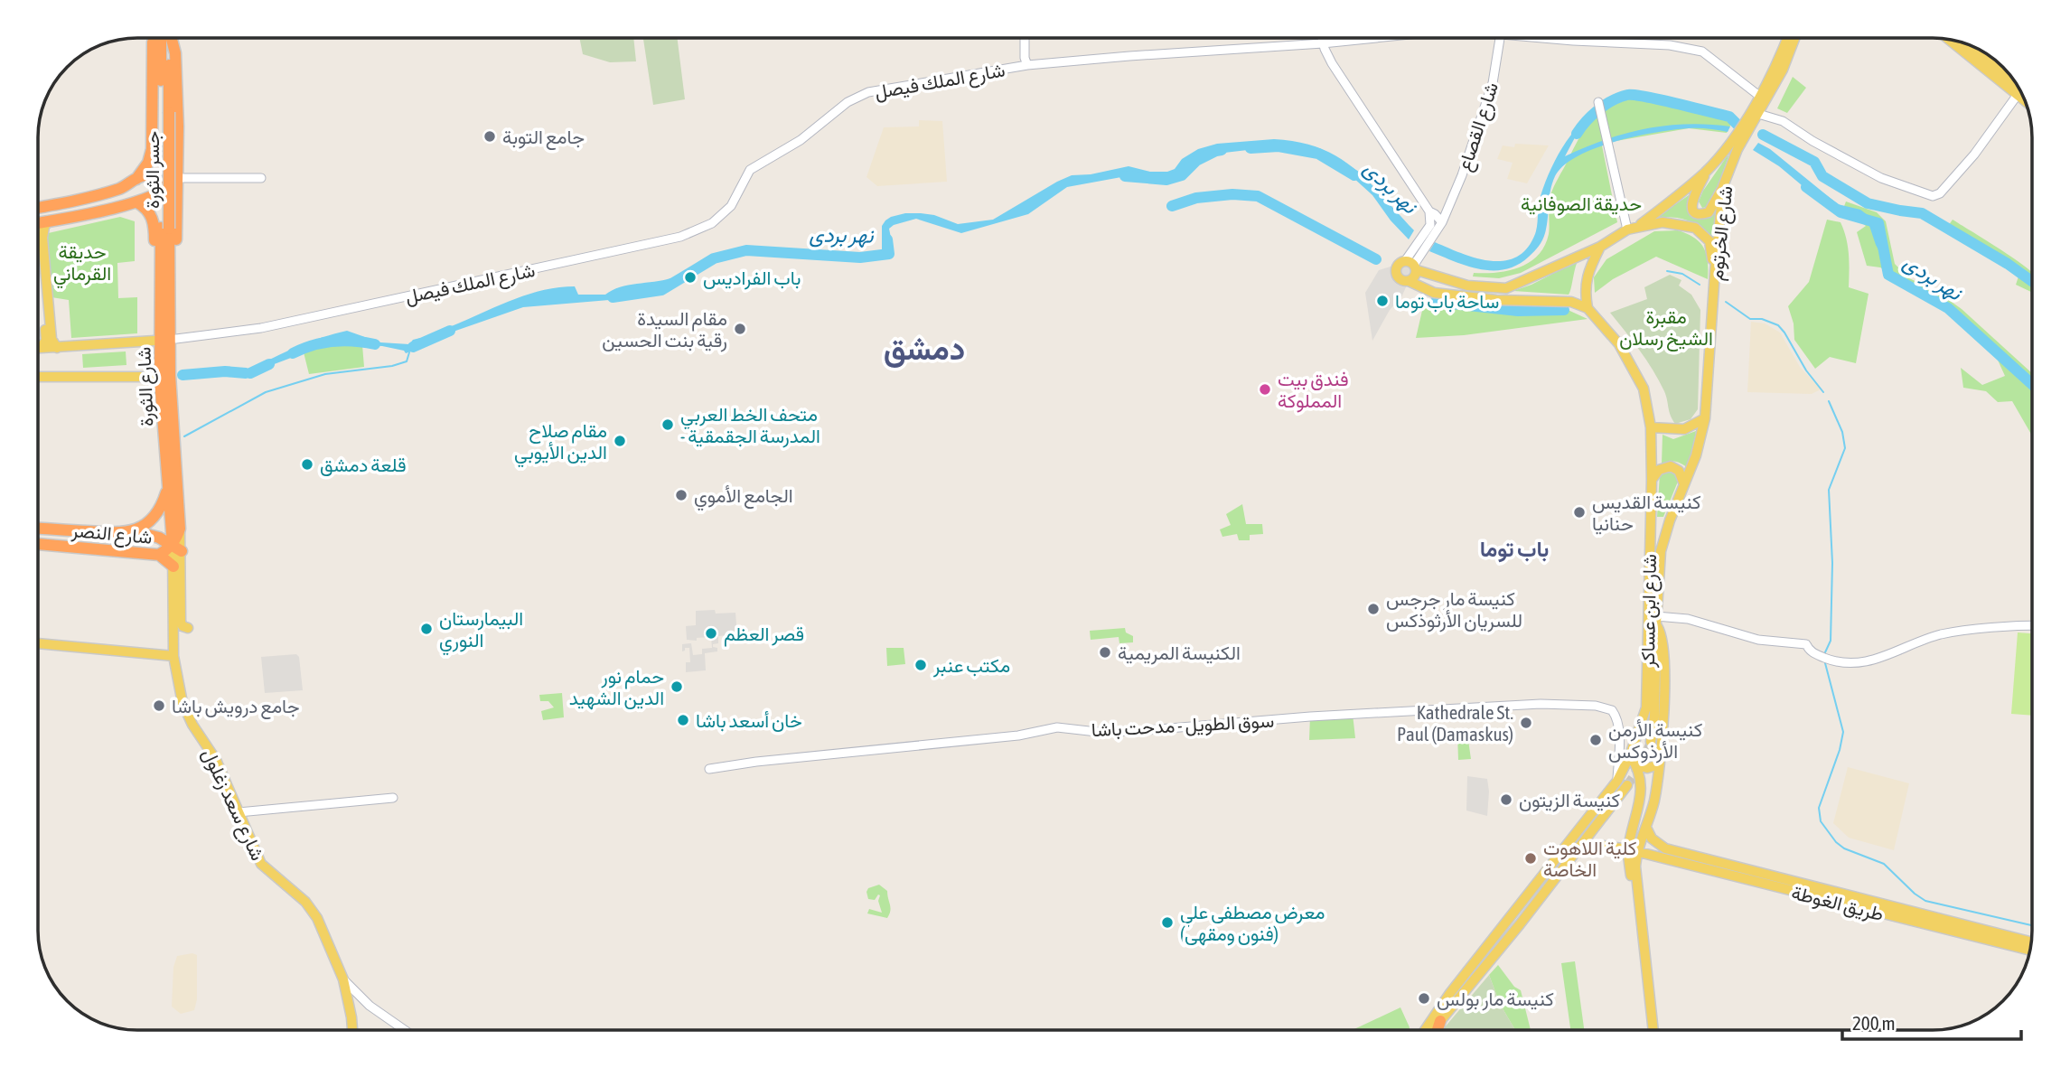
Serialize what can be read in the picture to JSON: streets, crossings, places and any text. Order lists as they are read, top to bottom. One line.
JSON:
{"streets":{"highway":["جسر الثورة","شارع الثورة","شارع النصر"],"main road":["شارع الخرتوم","شارع ابن عساكر","شارع سعد زغلول","طريق الغوطة"],"street":["شارع الملك فيصل","شارع القصاع","سوق الطويل - مدحت باشا"]},"crossings":[["جسر الثورة","شارع الثورة"],["شارع الخرتوم","شارع ابن عساكر"],["شارع الثورة","شارع النصر"],["شارع الثورة","شارع سعد زغلول"],["شارع النصر","شارع سعد زغلول"]],"districts":["دمشق","باب توما"],"water":["نهر بردى"],"parks":["حديقة الصوفانية","حديقة القرماني","مقبرة الشيخ رسلان"],"places":["جامع التوبة","باب الفراديس","ساحة باب توما","مقام السيدة رقية بنت الحسين","فندق بيت المملوكة","متحف الخط العربي - المدرسة الجقمقية","مقام صلاح الدين الأيوبي","قلعة دمشق","الجامع الأموي","كنيسة القديس حنانيا","كنيسة مار جرجس للسريان الأرثوذكس","البيمارستان النوري","قصر العظم","الكنيسة المريمية","مكتب عنبر","حمام نور الدين الشهيد","جامع درويش باشا","خان أسعد باشا","Kathedrale St. Paul (Damaskus)","كنيسة الأرمن الأرذوكس","كنيسة الزيتون","كلية اللاهوت الخاصة","معرض مصطفى علي (فنون ومقهى)","كنيسة مار بولس"],"scale_bar":"200 m"}
